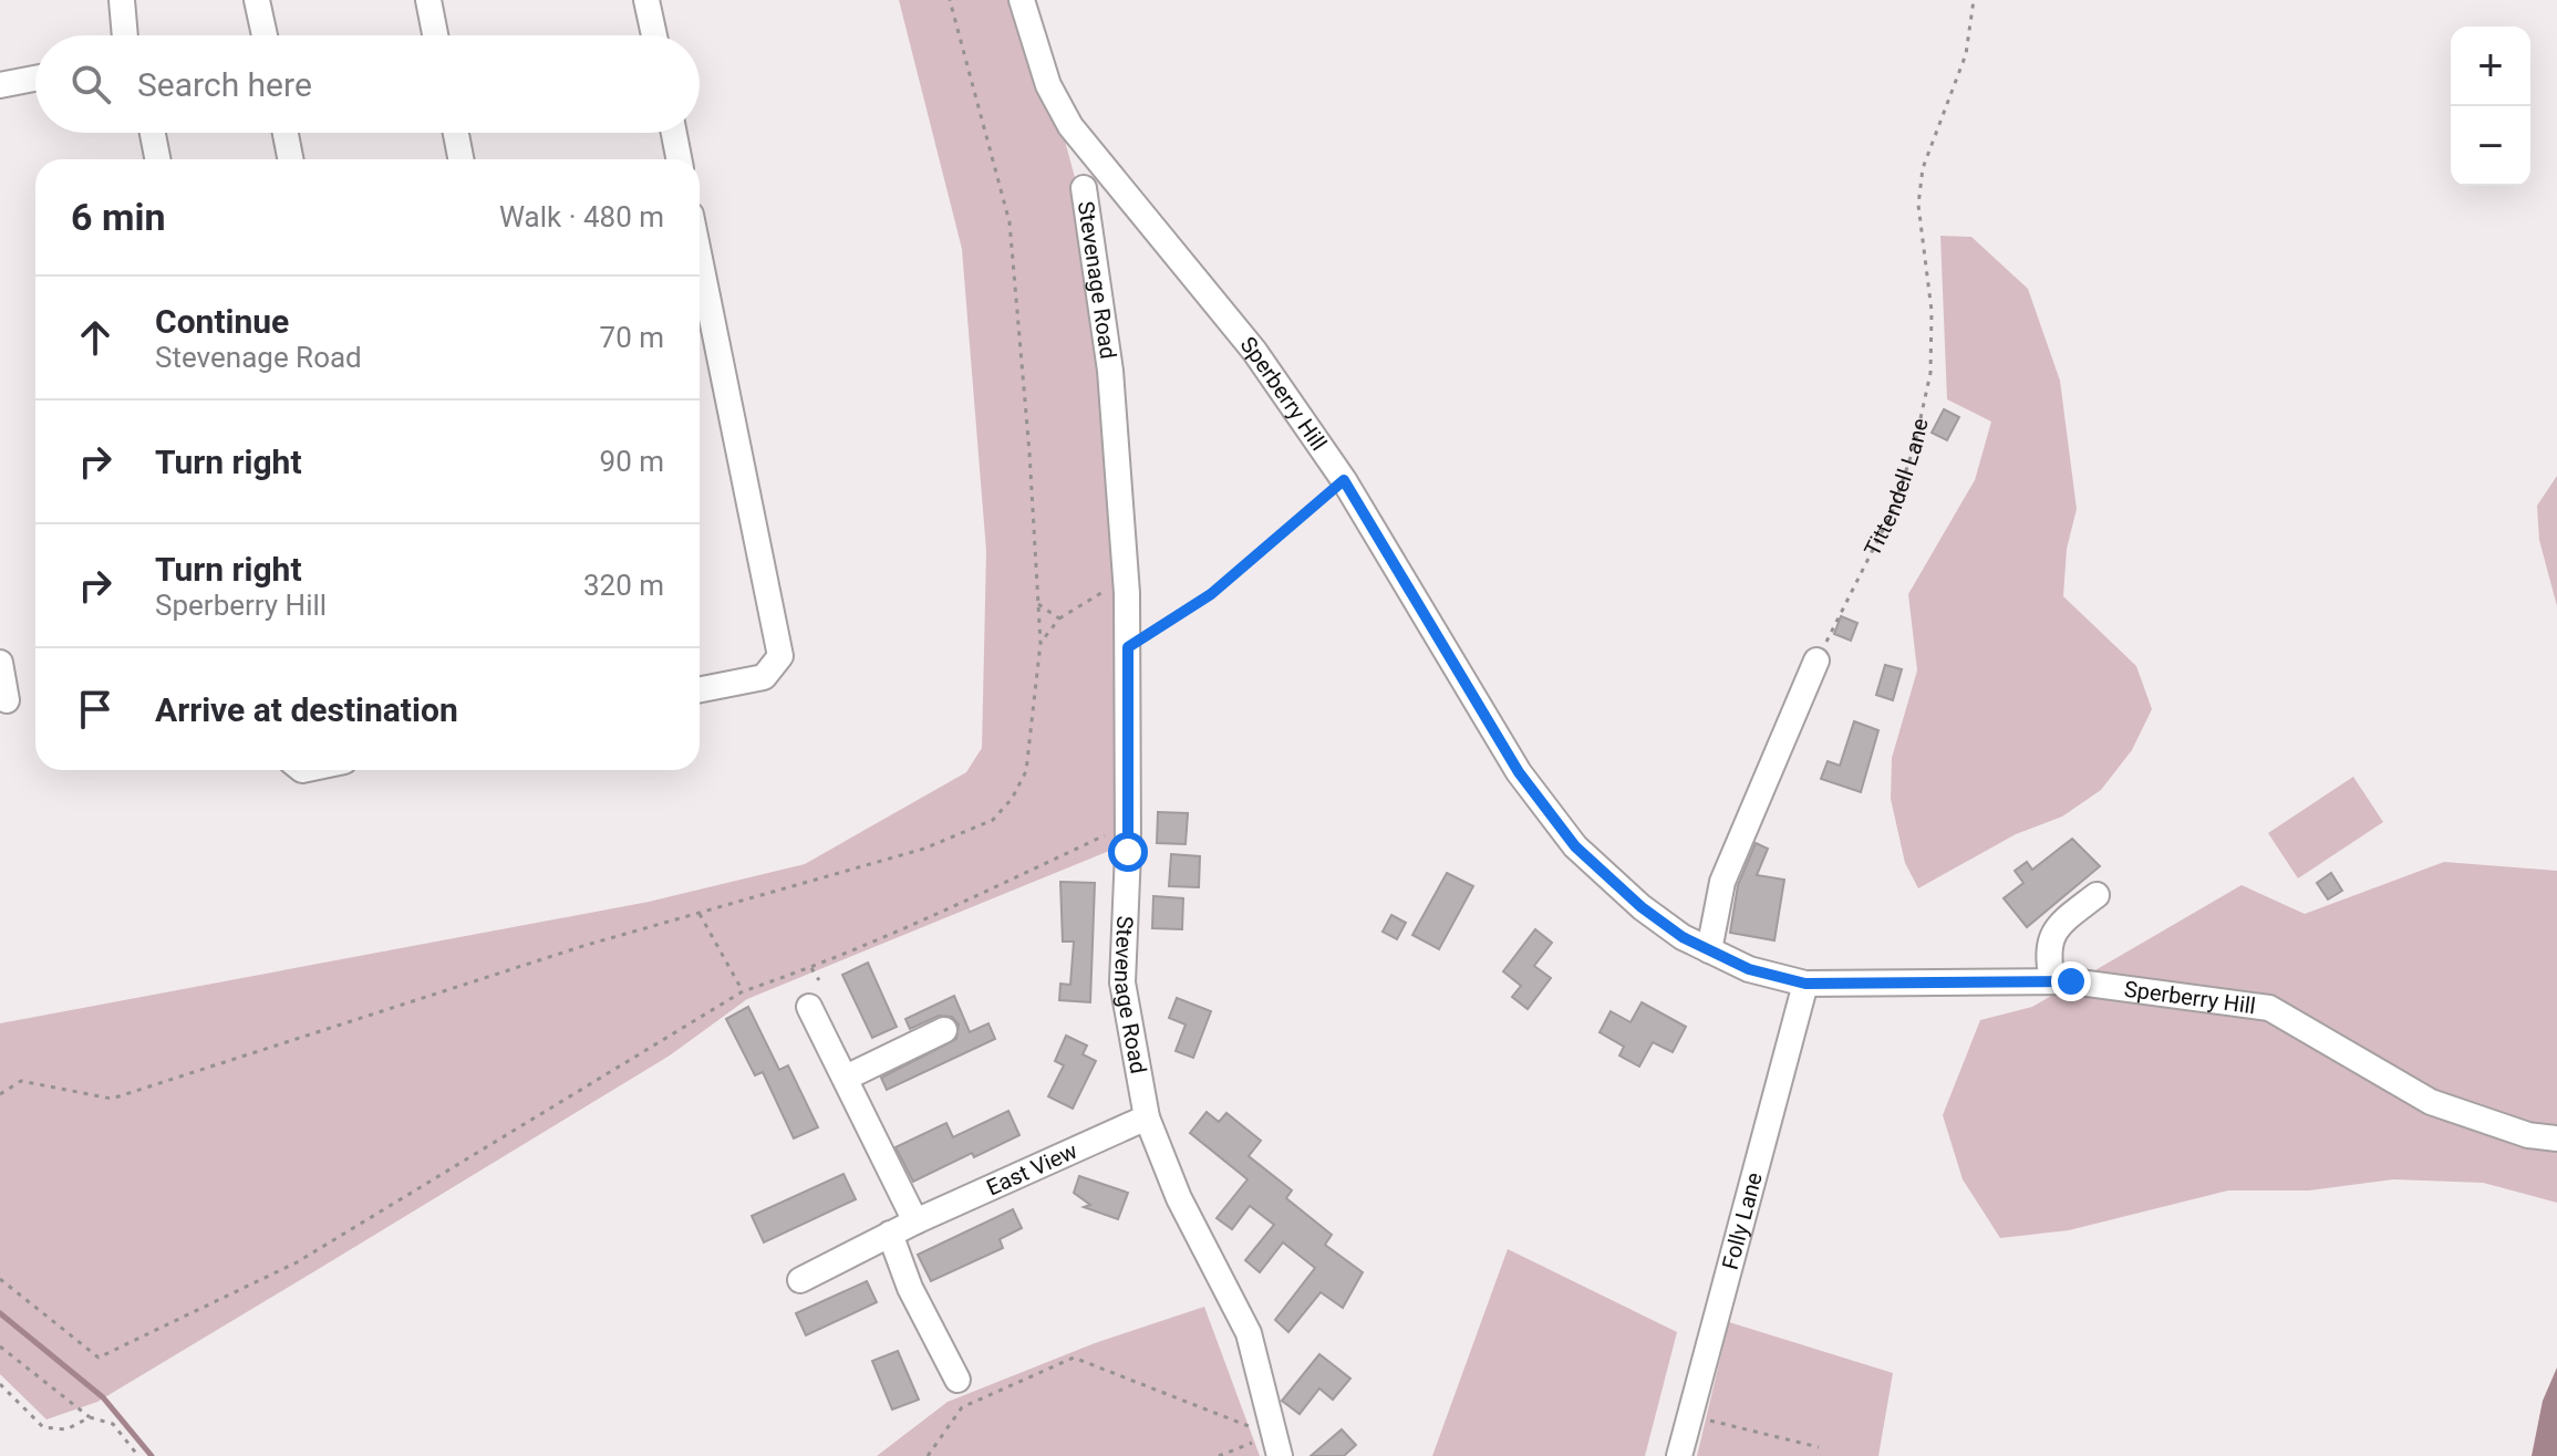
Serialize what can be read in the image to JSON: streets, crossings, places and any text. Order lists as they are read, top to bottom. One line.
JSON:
{"streets":{"street":["Stevenage Road","Sperberry Hill","East View","Folly Lane"],"path":["Tittendell Lane"]},"crossings":[["Stevenage Road","East View"],["Sperberry Hill","Folly Lane"]],"page":{"map_buttons":["+","−"],"search":"Search here","heading":["6 min","Walk · 480 m"],"list":[["Continue","Stevenage Road","70 m"],["Turn right","90 m"],["Turn right","Sperberry Hill","320 m"],"Arrive at destination"]}}
